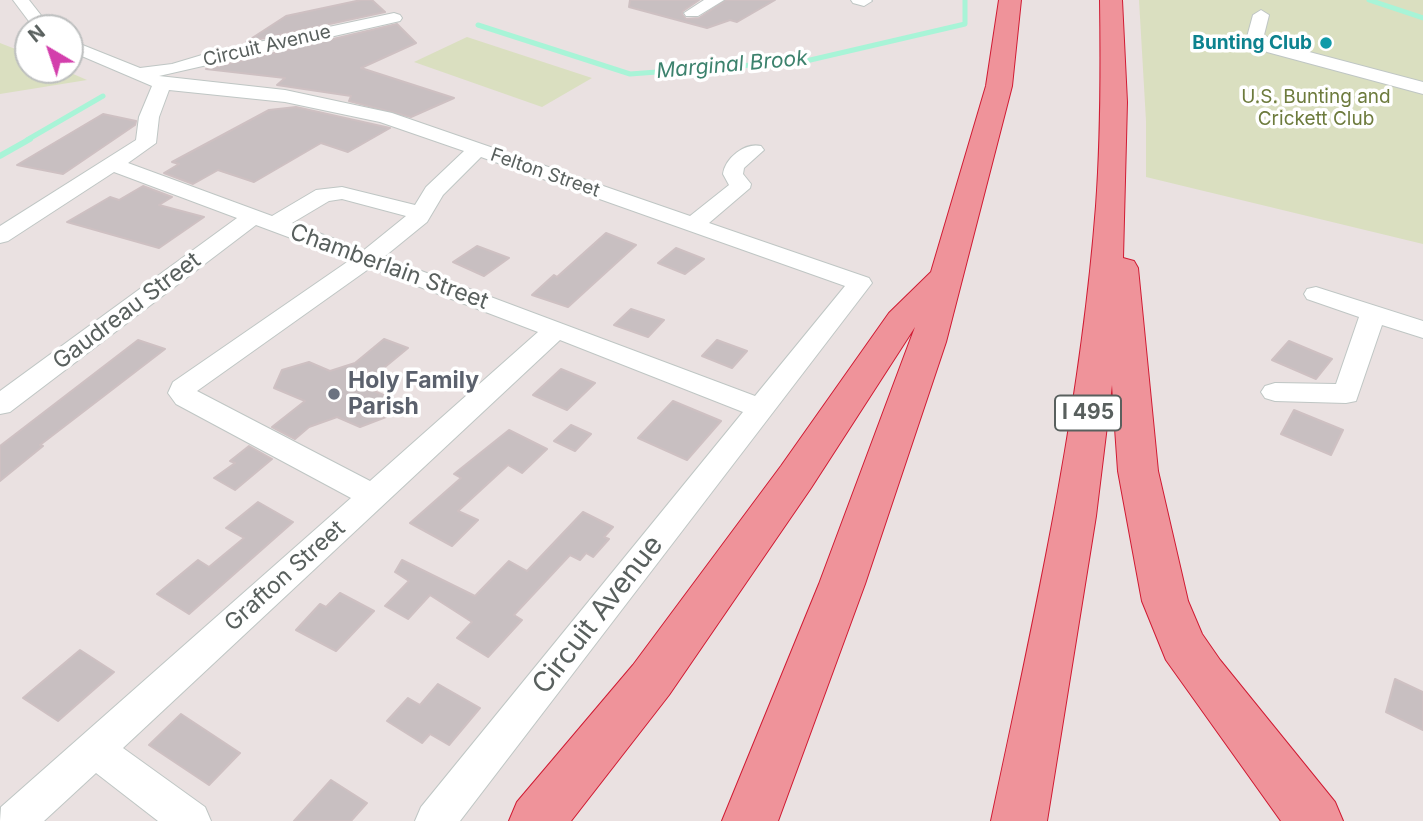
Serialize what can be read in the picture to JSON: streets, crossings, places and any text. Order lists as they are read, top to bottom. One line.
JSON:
{"streets":{"highway":["I 495"],"street":["Circuit Avenue","Felton Street","Chamberlain Street","Gaudreau Street","Grafton Street"]},"crossings":[["Circuit Avenue","Felton Street"],["Circuit Avenue","Chamberlain Street"],["Felton Street","Chamberlain Street"],["Chamberlain Street","Gaudreau Street"],["Chamberlain Street","Grafton Street"]],"water":["Marginal Brook"],"parks":["U.S. Bunting and Crickett Club"],"places":["Bunting Club","Holy Family Parish"],"north":"top left"}
